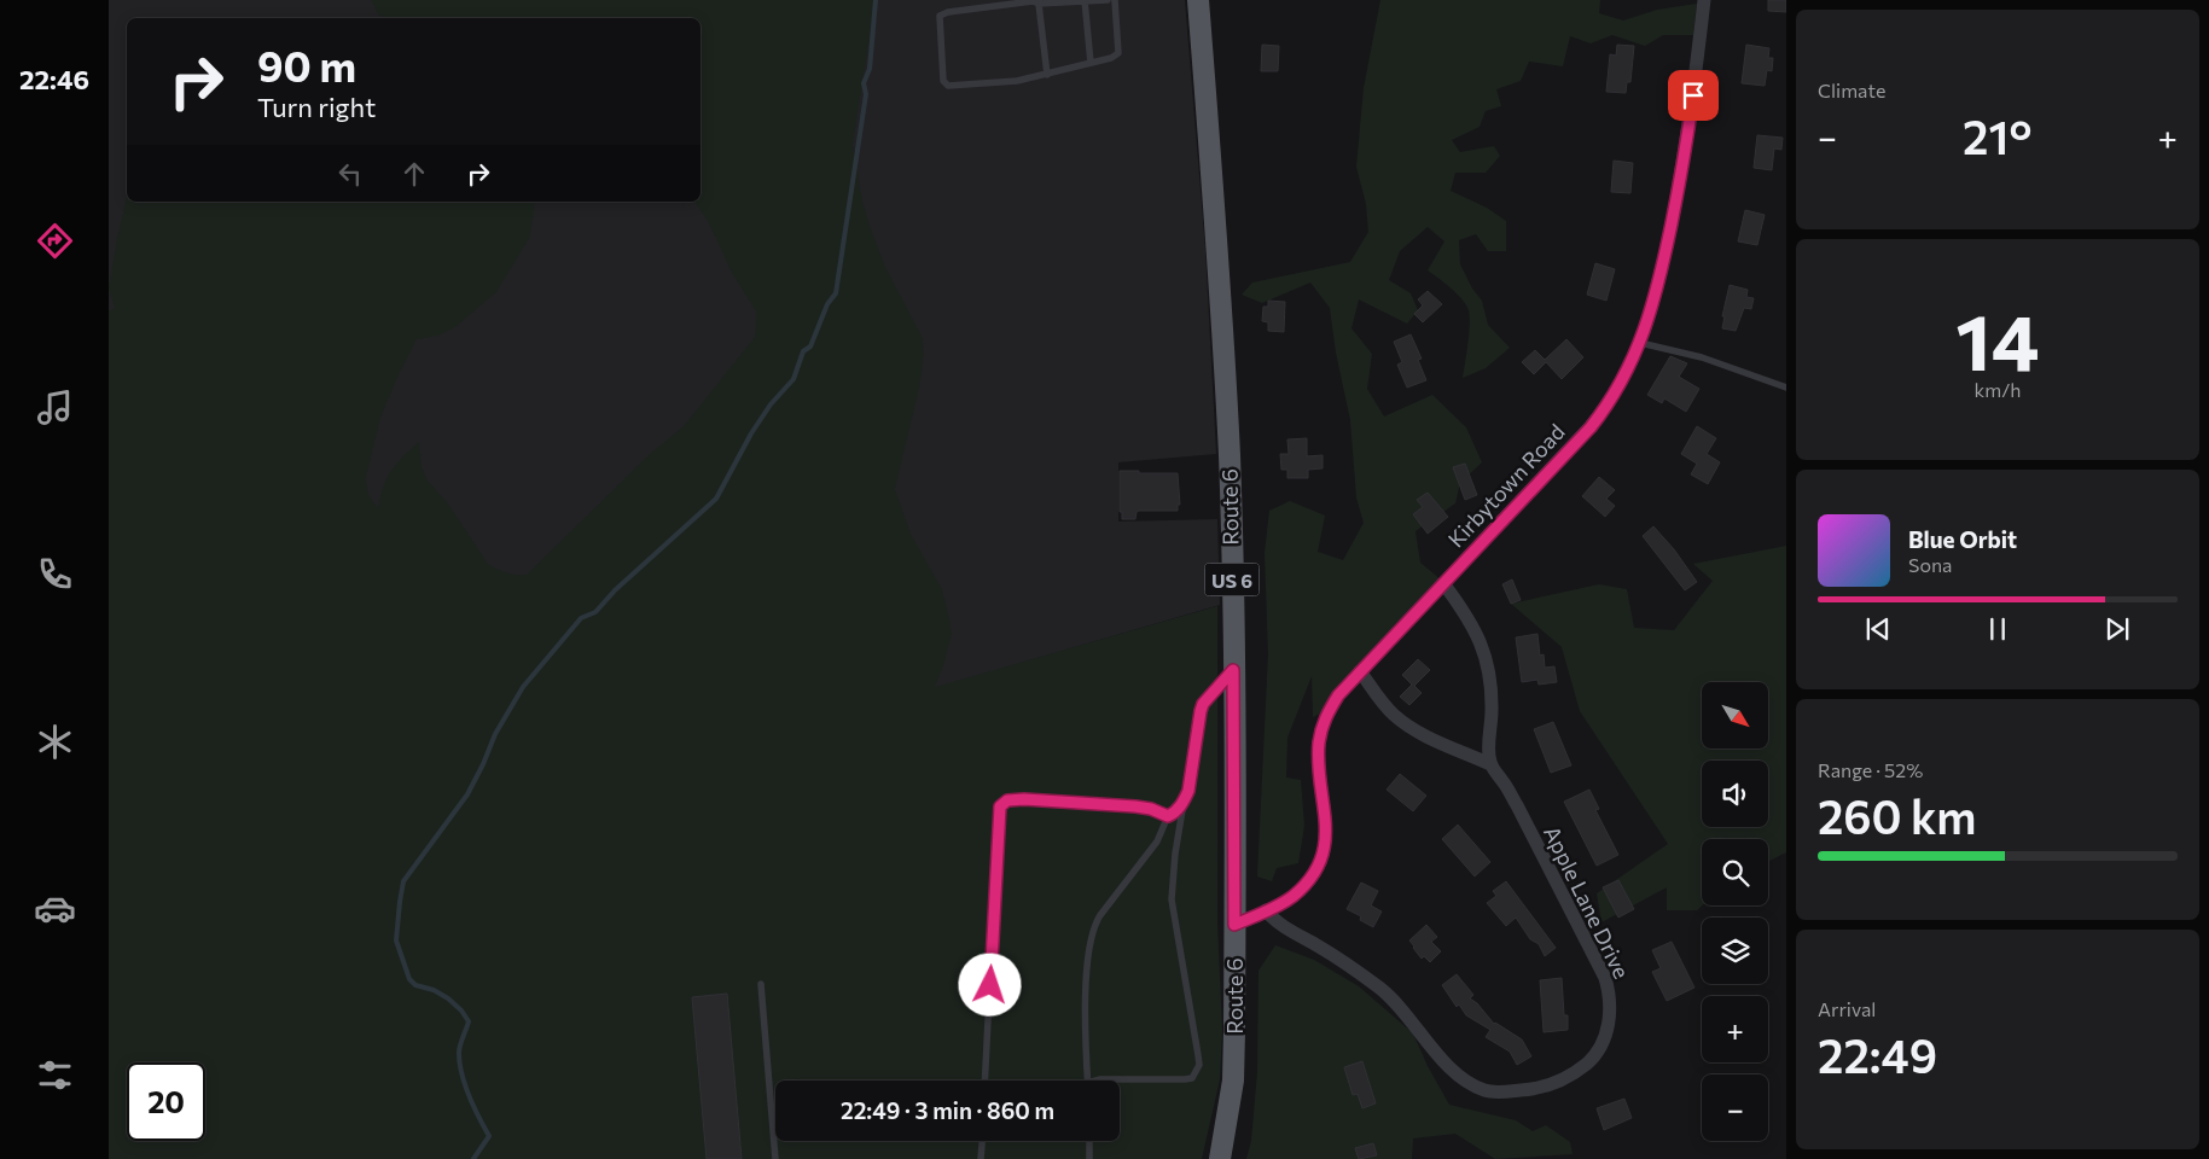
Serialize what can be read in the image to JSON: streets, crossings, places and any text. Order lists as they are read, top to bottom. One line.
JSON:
{"streets":{"main road":["Route 6","US 6"],"street":["Kirbytown Road","Apple Lane Drive"]},"crossings":[["Kirbytown Road","Route 6"],["Kirbytown Road","Apple Lane Drive"]],"north":"bottom right","page":{"tabs":"22:46","tile":["Climate",["14","km/h"],["Range · 52%","260 km"],["Arrival","22:49"]],"turn":["90 m","Turn right"],"heat":["−","21°","+"],"song":["Blue Orbit","Sona"],"map_buttons":["+","−"],"limit":"20","trip":"22:49 · 3 min · 860 m"}}
